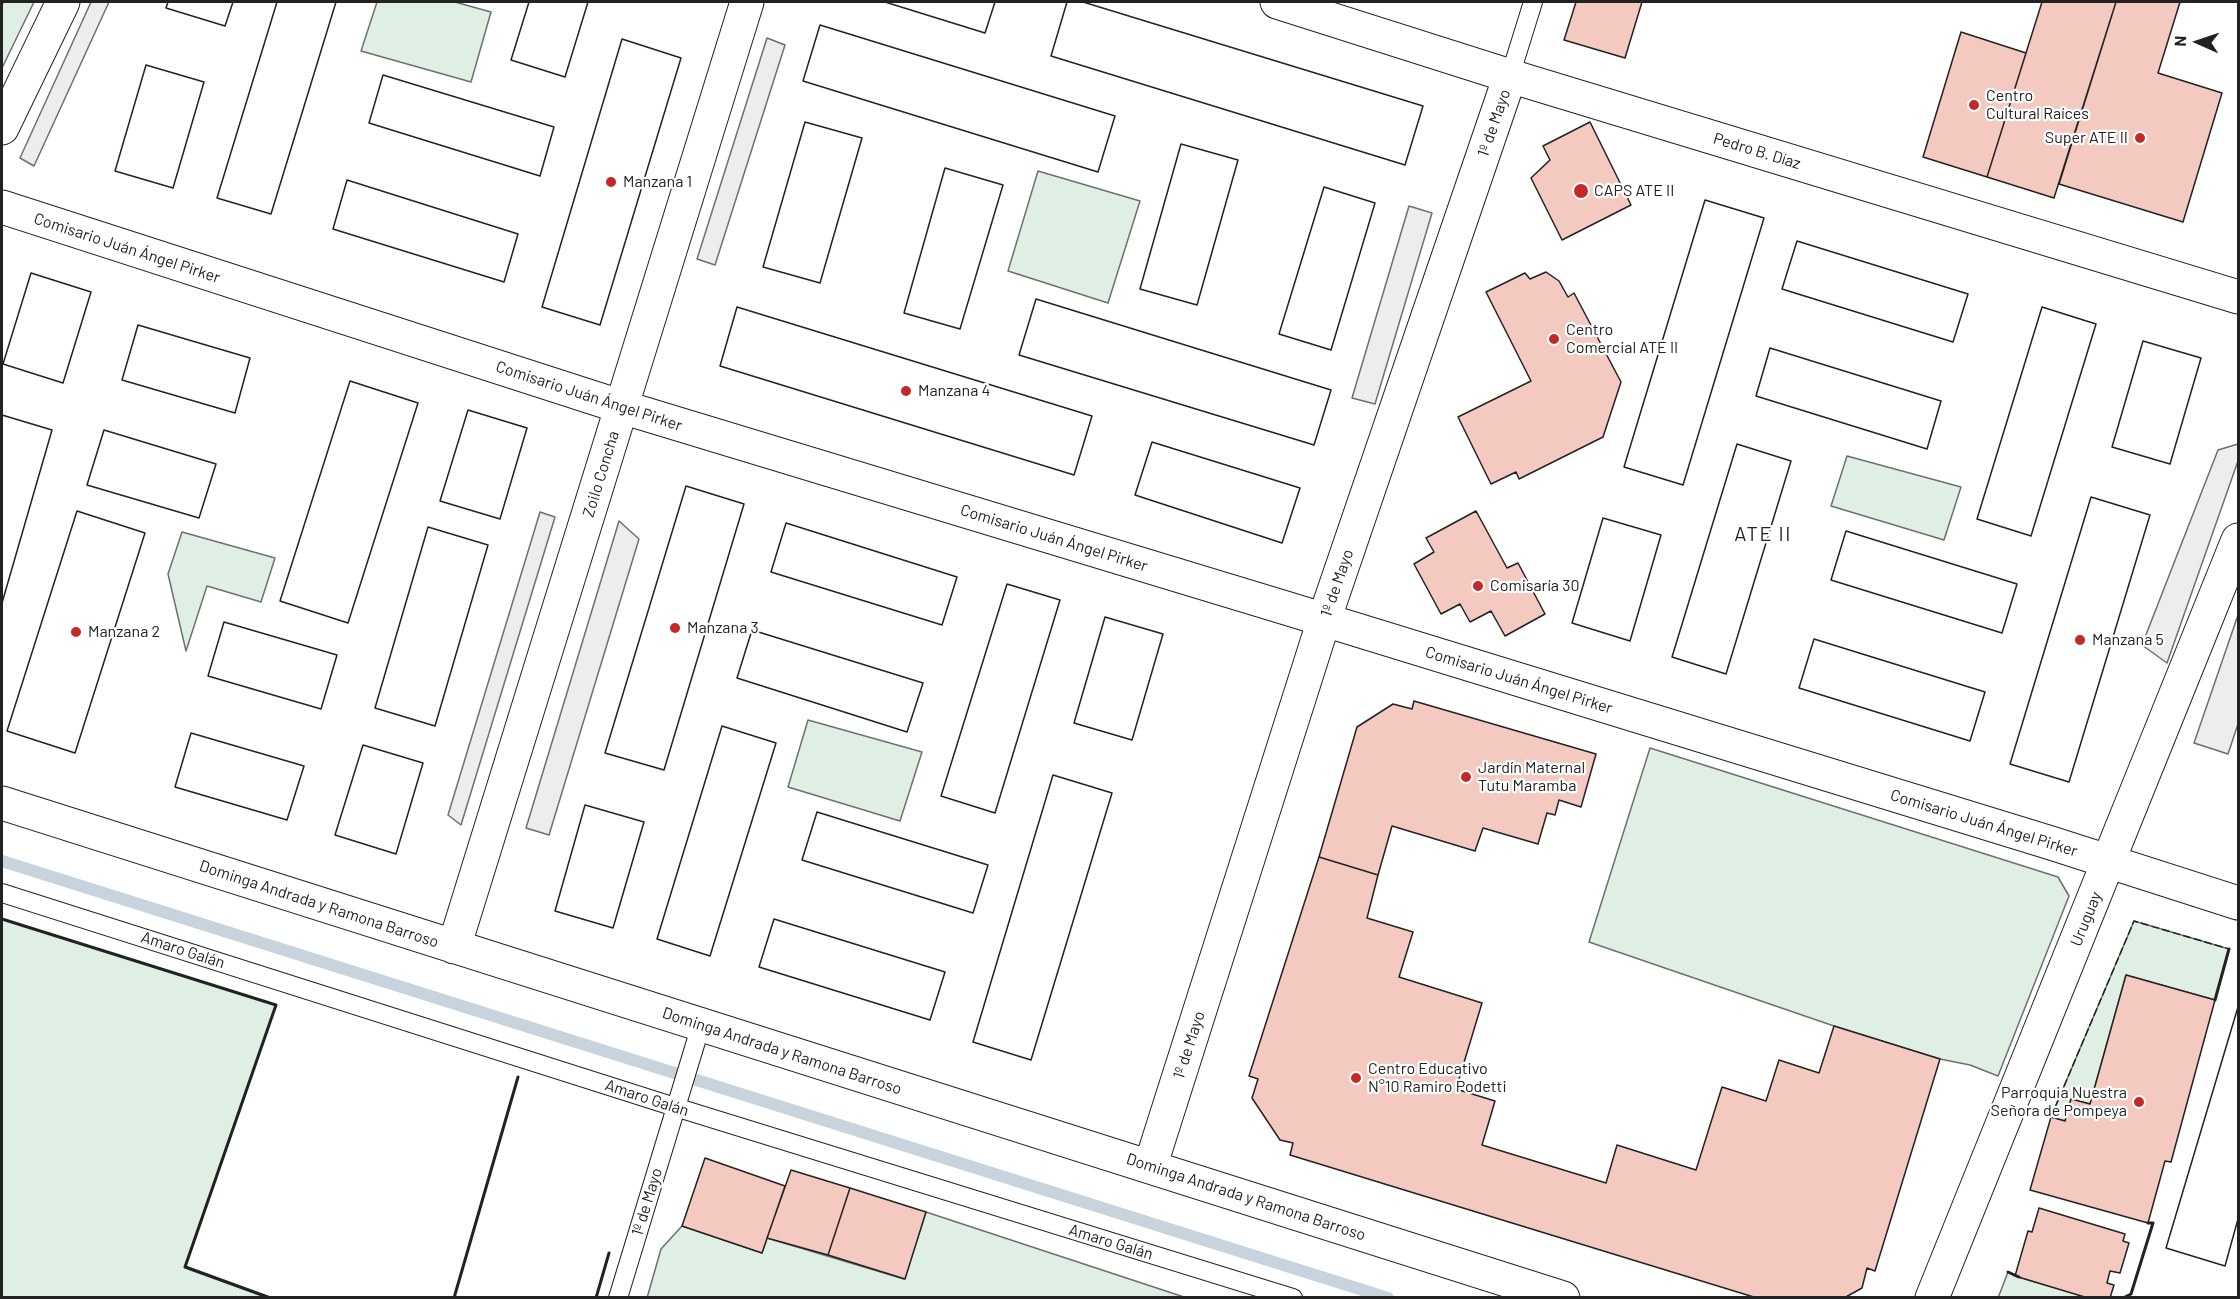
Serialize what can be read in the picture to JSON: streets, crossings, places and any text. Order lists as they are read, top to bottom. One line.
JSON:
{"streets":{"street":["1º de Mayo","Pedro B. Díaz","Comisario Juán Ángel Pirker","Zoilo Concha","Dominga Andrada y Ramona Barroso","Uruguay"],"lane":["Amaro Galán"]},"crossings":[["1º de Mayo","Pedro B. Díaz"],["1º de Mayo","Comisario Juán Ángel Pirker"],["1º de Mayo","Dominga Andrada y Ramona Barroso"],["1º de Mayo","Amaro Galán"],["Comisario Juán Ángel Pirker","Zoilo Concha"],["Comisario Juán Ángel Pirker","Uruguay"],["Zoilo Concha","Dominga Andrada y Ramona Barroso"]],"districts":["ATE II"],"places":["Centro Cultural Raíces","Super ATE II","Manzana 1","CAPS ATE II","Centro Comercial ATE II","Manzana 4","Comisaría 30","Manzana 3","Manzana 2","Manzana 5","Jardín Maternal Tutu Maramba","Centro Educativo N°10 Ramiro Podetti","Parroquia Nuestra Señora de Pompeya"],"north":"left"}
